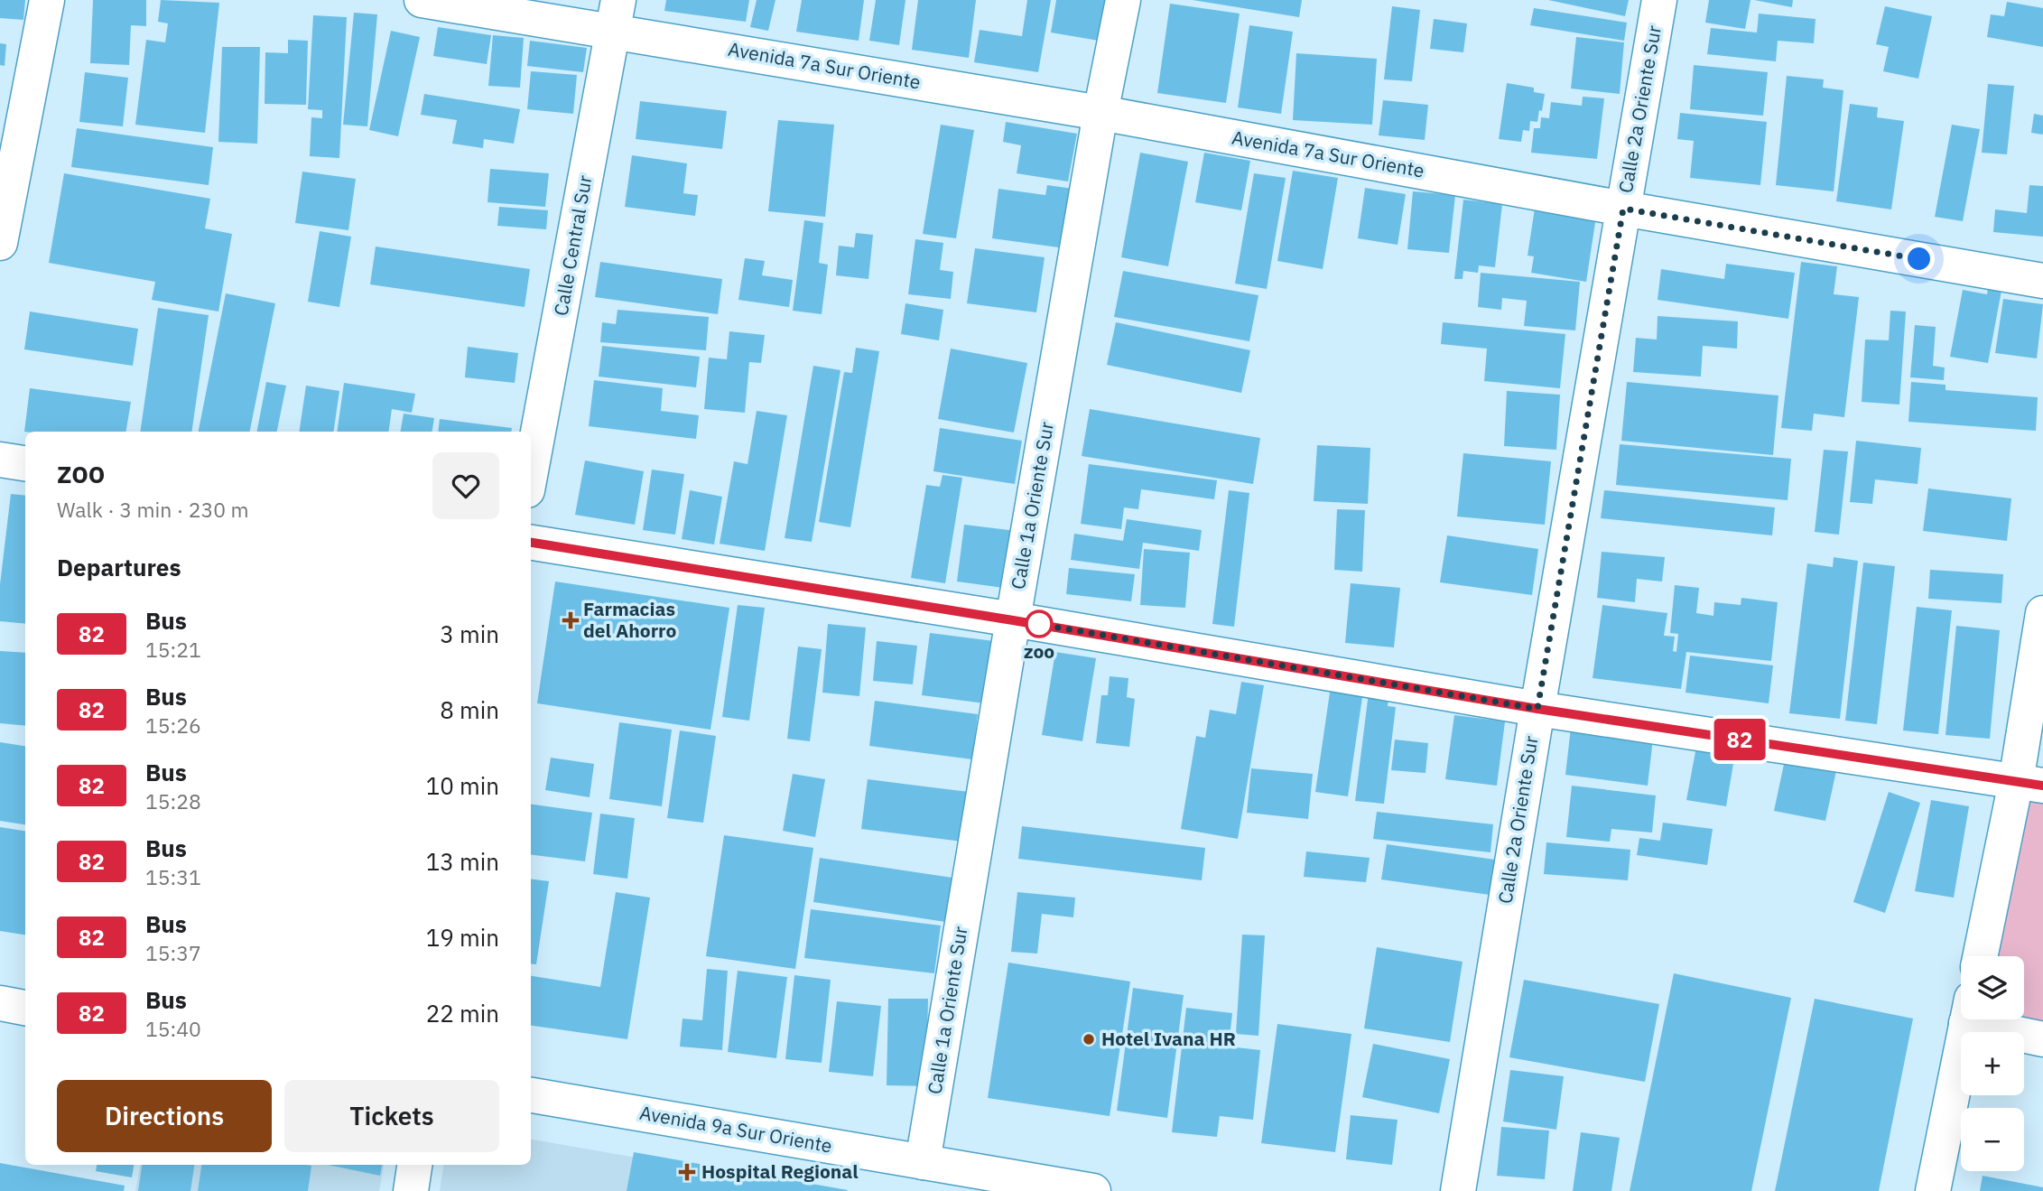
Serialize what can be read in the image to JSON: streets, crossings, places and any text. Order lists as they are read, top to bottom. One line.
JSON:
{"streets":{"street":["Avenida 7a Sur Oriente","Calle 2a Oriente Sur","Calle Central Sur","Calle 1a Oriente Sur","Avenida 9a Sur Oriente"]},"crossings":[["Avenida 7a Sur Oriente","Calle 2a Oriente Sur"],["Avenida 7a Sur Oriente","Calle Central Sur"],["Avenida 7a Sur Oriente","Calle 1a Oriente Sur"],["Calle 1a Oriente Sur","Avenida 9a Sur Oriente"]],"places":{"health":["Farmacias del Ahorro","Hospital Regional"],"other":["zoo","Hotel Ivana HR"]},"lines":["bus line 82"],"page":{"on_map":"82","heading":[["zoo","Walk · 3 min · 230 m"],"Departures"],"list":[{"mark":"82","name":"Bus","note":"15:21","value":"3 min"},{"mark":"82","name":"Bus","note":"15:26","value":"8 min"},{"mark":"82","name":"Bus","note":"15:28","value":"10 min"},{"mark":"82","name":"Bus","note":"15:31","value":"13 min"},{"mark":"82","name":"Bus","note":"15:37","value":"19 min"},{"mark":"82","name":"Bus","note":"15:40","value":"22 min"}],"map_buttons":["+","−"],"buttons":["Directions","Tickets"]}}
